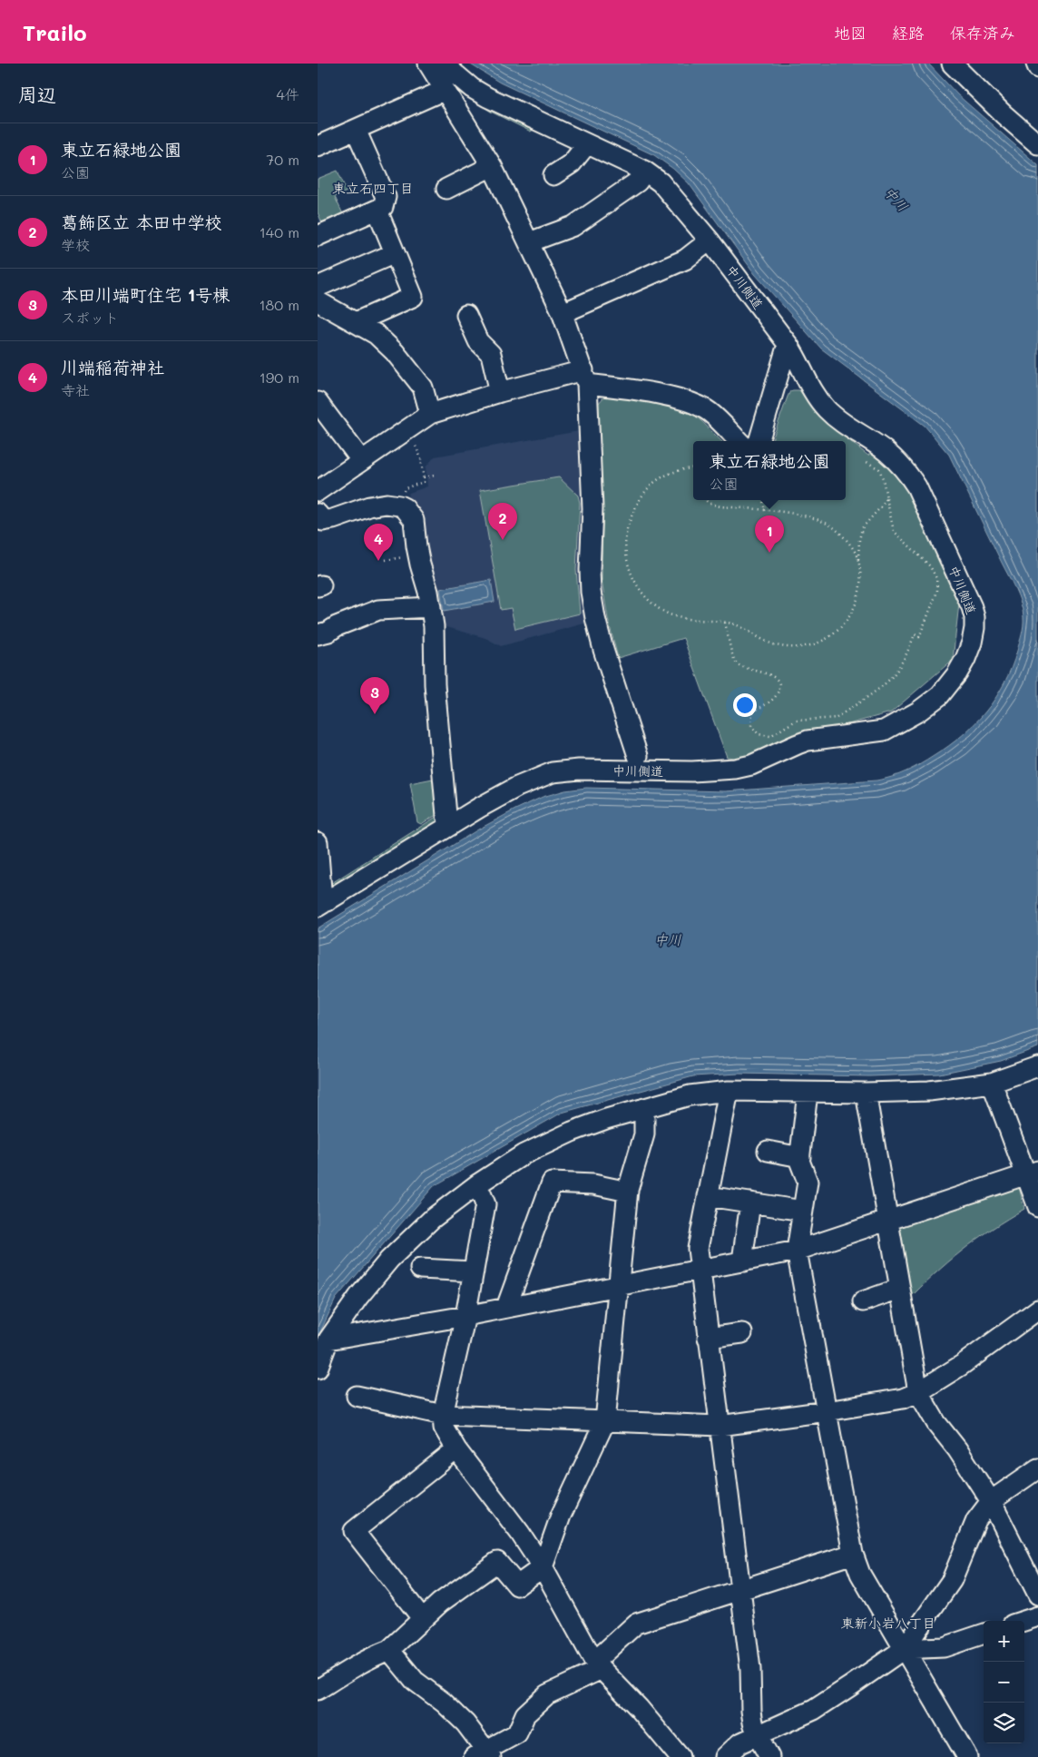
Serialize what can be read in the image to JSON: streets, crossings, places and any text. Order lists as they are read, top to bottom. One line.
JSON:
{"streets":{"street":["中川側道"]},"districts":["東立石四丁目","東新小岩八丁目"],"water":["中川"],"page":{"header":"Trailo","nav":["地図","経路","保存済み"],"heading":["周辺","4件"],"list":[{"mark":"1","name":"東立石緑地公園","note":"公園","value":"70 m"},{"mark":"2","name":"葛飾区立 本田中学校","note":"学校","value":"140 m"},{"mark":"3","name":"本田川端町住宅 1号棟","note":"スポット","value":"180 m"},{"mark":"4","name":"川端稲荷神社","note":"寺社","value":"190 m"}],"popup":["東立石緑地公園","公園"],"pins":["2","1","4","3"],"map_buttons":["+","−"]}}
